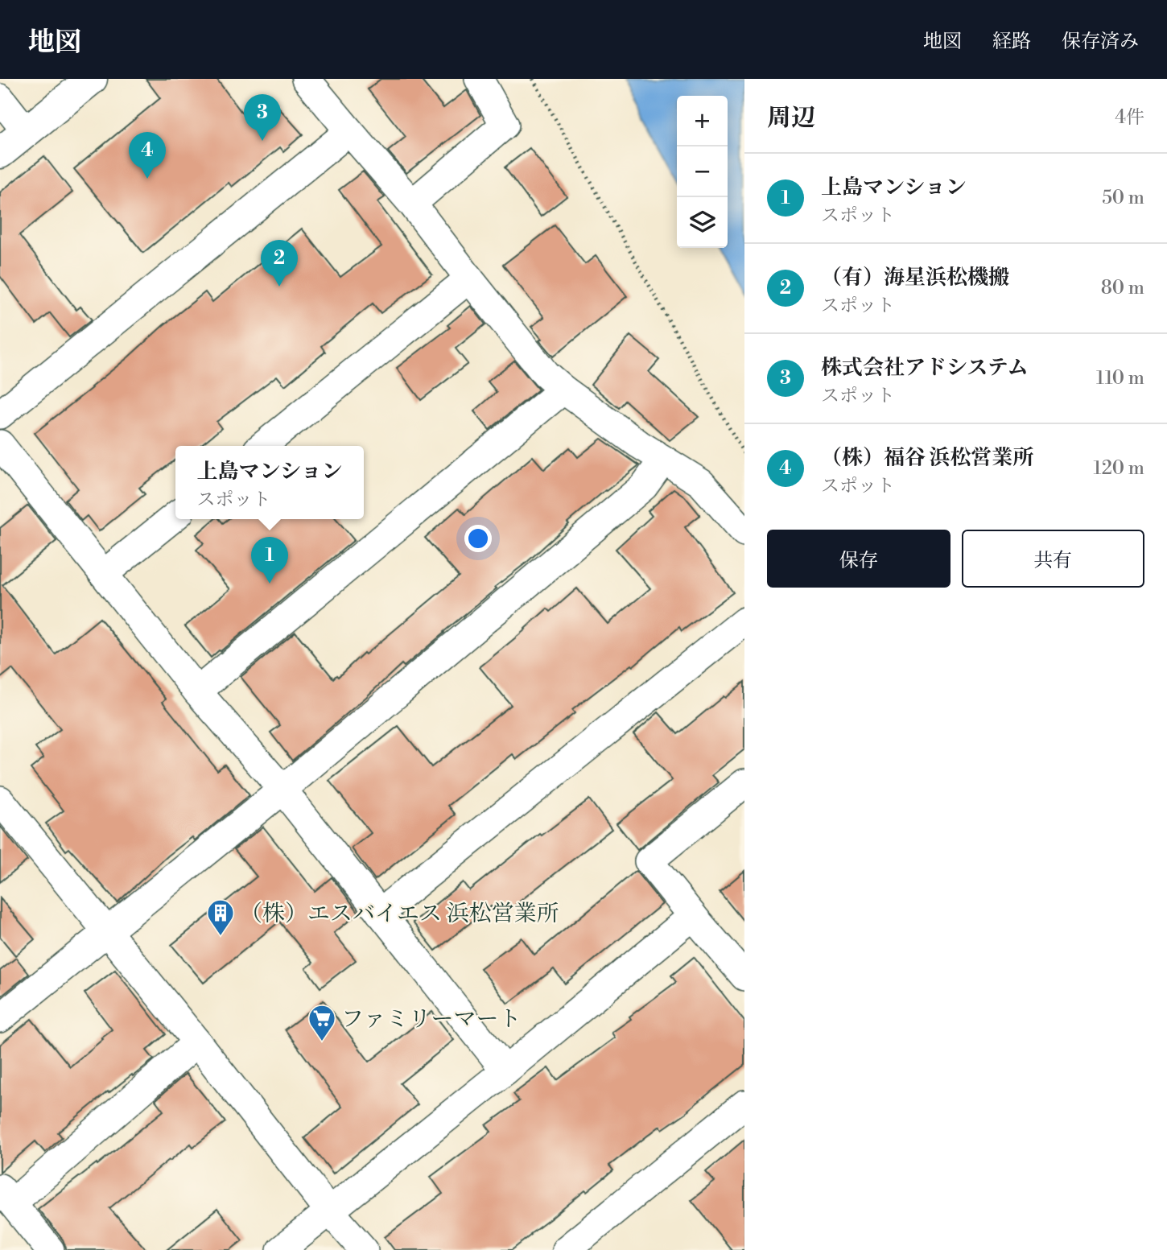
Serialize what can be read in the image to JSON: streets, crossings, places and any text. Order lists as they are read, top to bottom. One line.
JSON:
{"places":{"building":["（株）エスバイエス 浜松営業所"],"supermarket":["ファミリーマート"]},"page":{"header":"地図","nav":["地図","経路","保存済み"],"heading":["周辺","4件"],"pins":["3","4","2","1"],"map_buttons":["+","−"],"list":[{"mark":"1","name":"上島マンション","note":"スポット","value":"50 m"},{"mark":"2","name":"（有）海星浜松機搬","note":"スポット","value":"80 m"},{"mark":"3","name":"株式会社アドシステム","note":"スポット","value":"110 m"},{"mark":"4","name":"（株）福谷 浜松営業所","note":"スポット","value":"120 m"}],"popup":["上島マンション","スポット"],"buttons":["保存","共有"]}}
